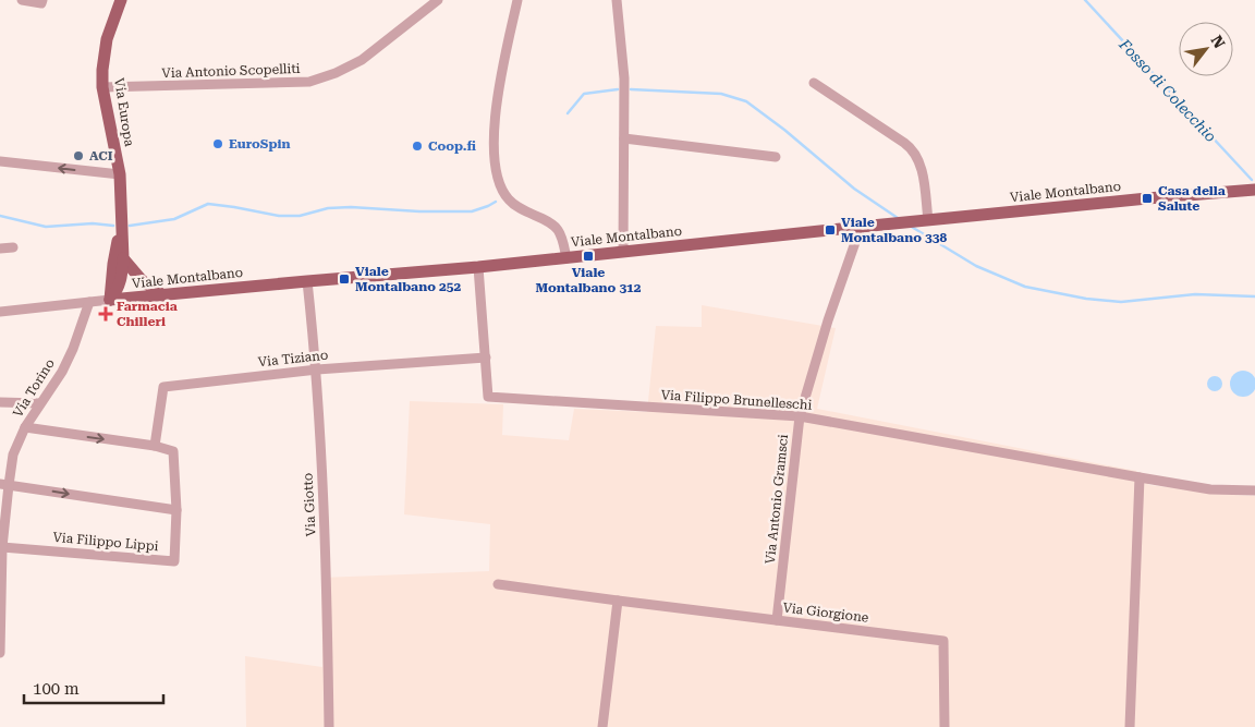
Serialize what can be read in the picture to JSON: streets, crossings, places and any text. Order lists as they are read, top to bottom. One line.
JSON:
{"streets":{"main road":["Via Europa","Viale Montalbano"],"street":["Via Antonio Scopelliti","Via Tiziano","Via Torino","Via Filippo Brunelleschi","Via Antonio Gramsci","Via Giotto","Via Filippo Lippi","Via Giorgione"]},"crossings":[["Via Antonio Scopelliti","Via Europa"],["Viale Montalbano","Via Torino"],["Viale Montalbano","Via Filippo Brunelleschi"],["Viale Montalbano","Via Antonio Gramsci"],["Viale Montalbano","Via Giotto"],["Via Tiziano","Via Filippo Brunelleschi"],["Via Tiziano","Via Giotto"],["Via Tiziano","Via Filippo Lippi"],["Via Torino","Via Filippo Lippi"],["Via Filippo Brunelleschi","Via Antonio Gramsci"],["Via Antonio Gramsci","Via Giorgione"]],"water":["Fosso di Colecchio"],"places":{"other":["EuroSpin","Coop.fi","ACI"],"transit":["Casa della Salute","Viale Montalbano 338","Viale Montalbano 312","Viale Montalbano 252"],"health":["Farmacia Chilleri"]},"scale_bar":"100 m","north":"top right"}
